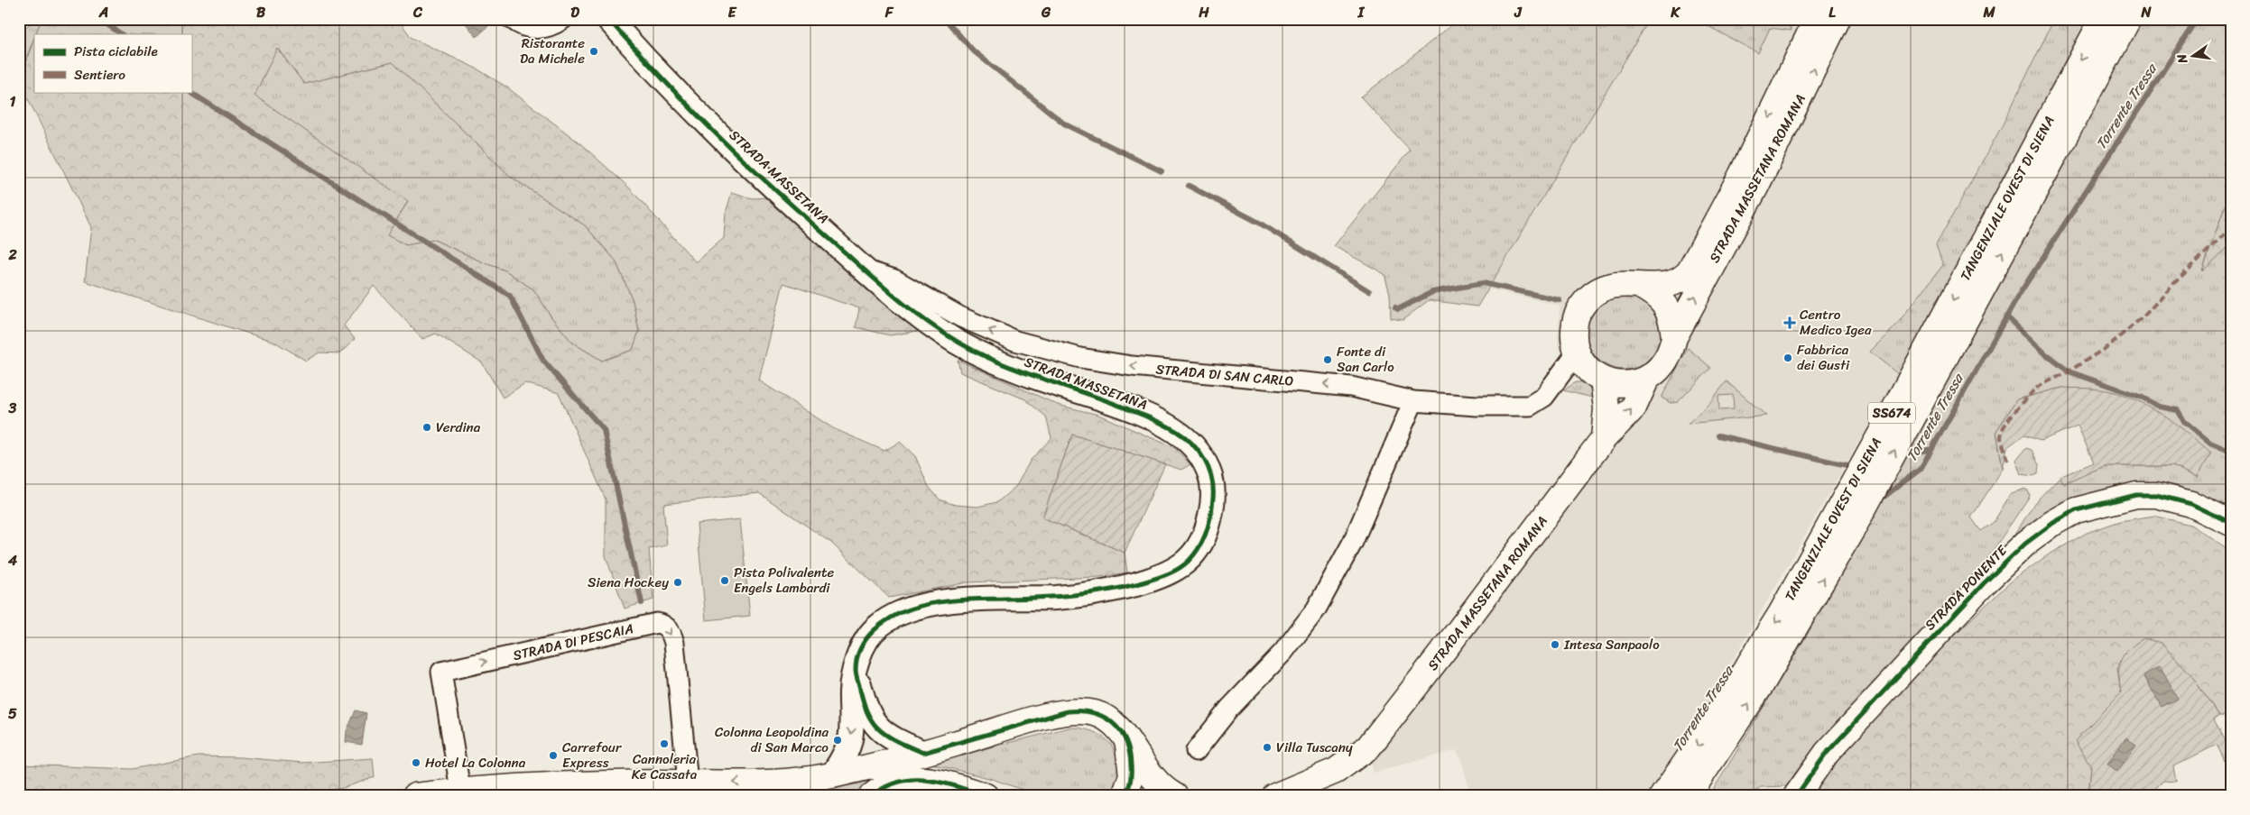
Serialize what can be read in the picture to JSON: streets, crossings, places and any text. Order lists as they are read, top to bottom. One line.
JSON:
{"streets":{"main road":["STRADA MASSETANA ROMANA","TANGENZIALE OVEST DI SIENA","SS674","STRADA PONENTE"],"street":["STRADA MASSETANA","STRADA DI SAN CARLO","STRADA DI PESCAIA"]},"crossings":[["STRADA MASSETANA","STRADA DI SAN CARLO"],["STRADA MASSETANA ROMANA","STRADA DI SAN CARLO"]],"one_way":["STRADA DI SAN CARLO"],"water":["Torrente Tressa"],"places":{"other":["Ristorante Da Michele","Fabbrica dei Gusti","Fonte di San Carlo","Verdina","Pista Polivalente Engels Lambardi","Siena Hockey","Intesa Sanpaolo","Colonna Leopoldina di San Marco","Cannoleria Ke Cassata","Villa Tuscany","Carrefour Express","Hotel La Colonna"],"health":["Centro Medico Igea"]},"legend":["Pista ciclabile","Sentiero"],"north":"left","grid":{"columns":["A","B","C","D","E","F","G","H","I","J","K","L","M","N"],"rows":["1","2","3","4","5"]}}
